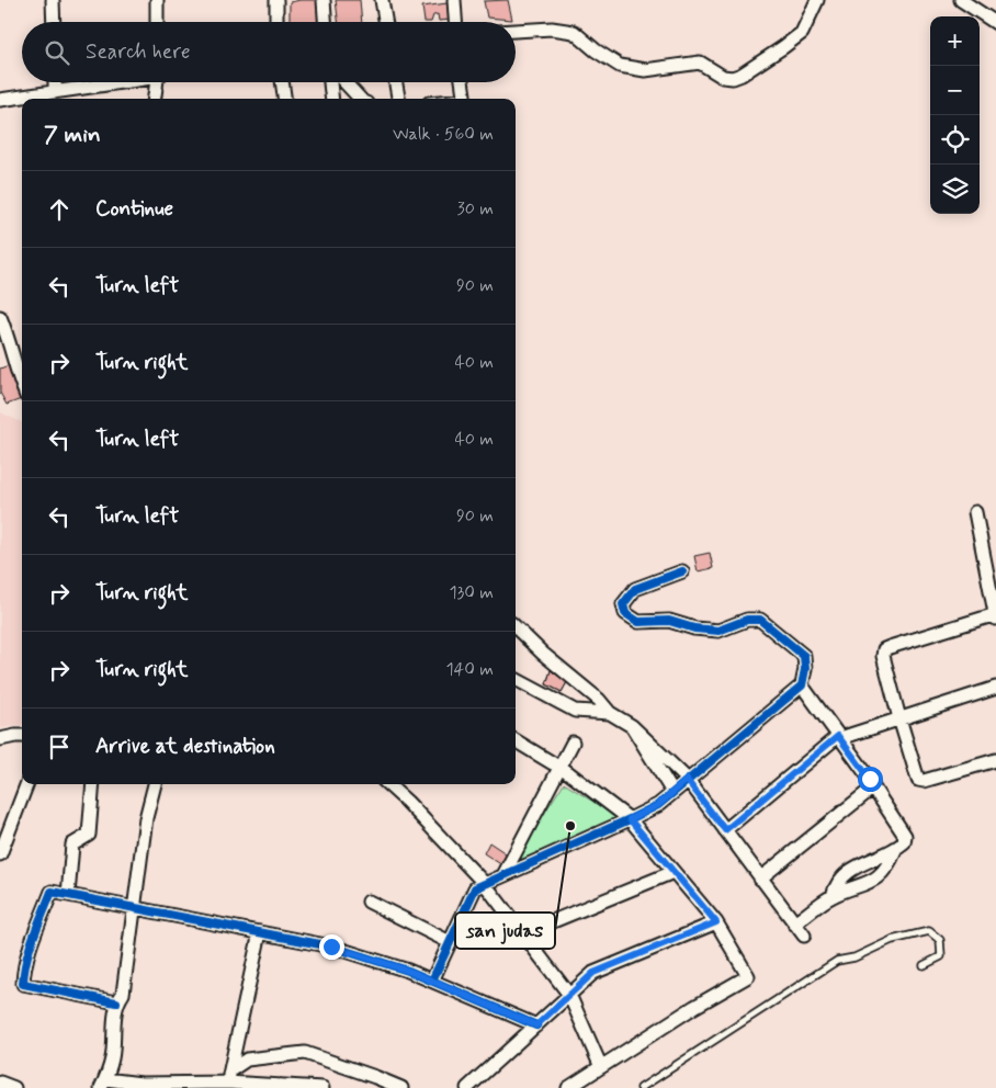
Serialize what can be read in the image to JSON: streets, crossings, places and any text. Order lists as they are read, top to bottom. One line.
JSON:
{"places":["san judas"],"page":{"map_buttons":["+","−"],"search":"Search here","heading":["7 min","Walk · 560 m"],"list":[["Continue","30 m"],["Turn left","90 m"],["Turn right","40 m"],["Turn left","40 m"],["Turn left","90 m"],["Turn right","130 m"],["Turn right","140 m"],"Arrive at destination"]}}
